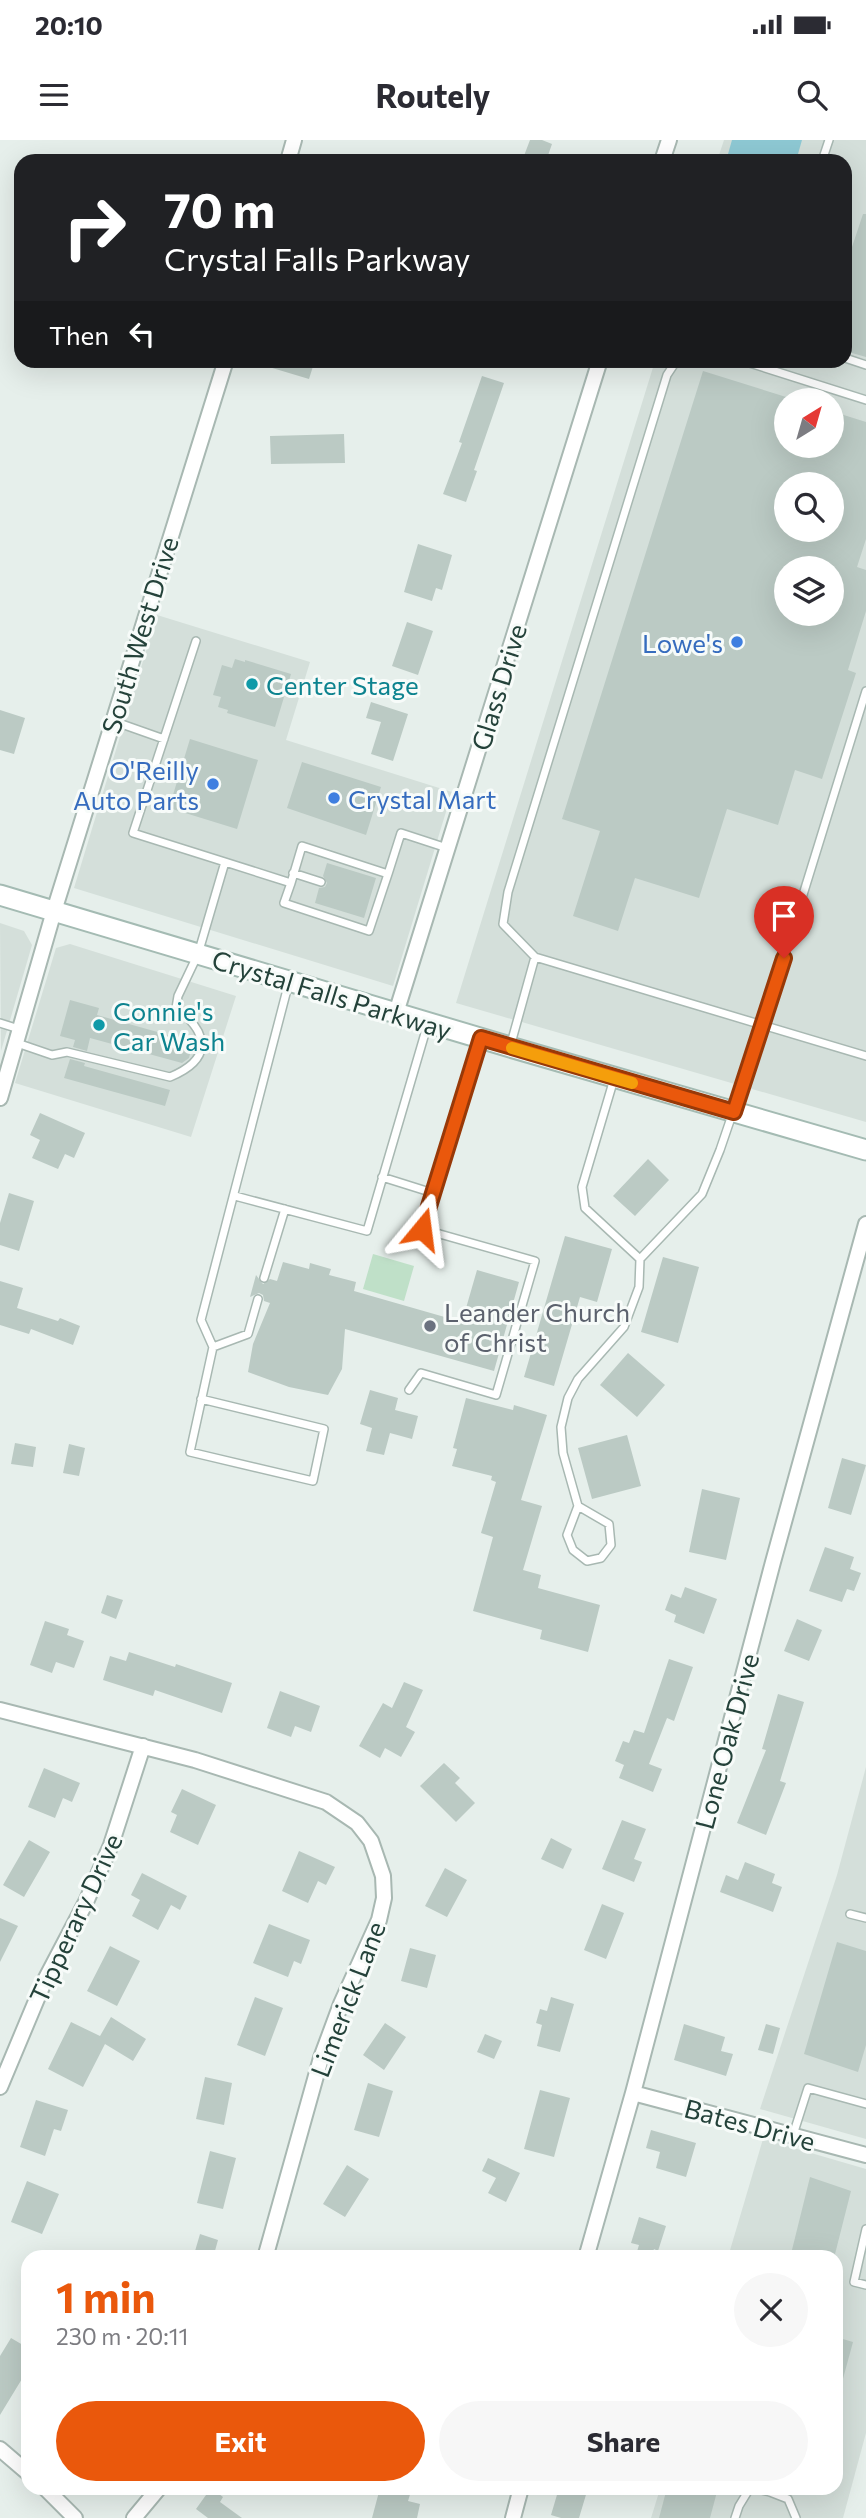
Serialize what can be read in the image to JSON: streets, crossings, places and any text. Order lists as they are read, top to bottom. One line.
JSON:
{"streets":{"main road":["Crystal Falls Parkway"],"street":["South West Drive","Glass Drive","Lone Oak Drive","Tipperary Drive","Limerick Lane","Bates Drive"]},"crossings":[["South West Drive","Crystal Falls Parkway"],["Glass Drive","Crystal Falls Parkway"],["Lone Oak Drive","Bates Drive"],["Tipperary Drive","Limerick Lane"]],"places":["Lowe's","Center Stage","O'Reilly Auto Parts","Crystal Mart","Connie's Car Wash","Leander Church of Christ"],"north":"top right","page":{"status":"20:10","header":"Routely","turn":["70 m","Crystal Falls Parkway"],"then":"Then","heading":["1 min","230 m · 20:11"],"buttons":["Exit","Share"]}}
